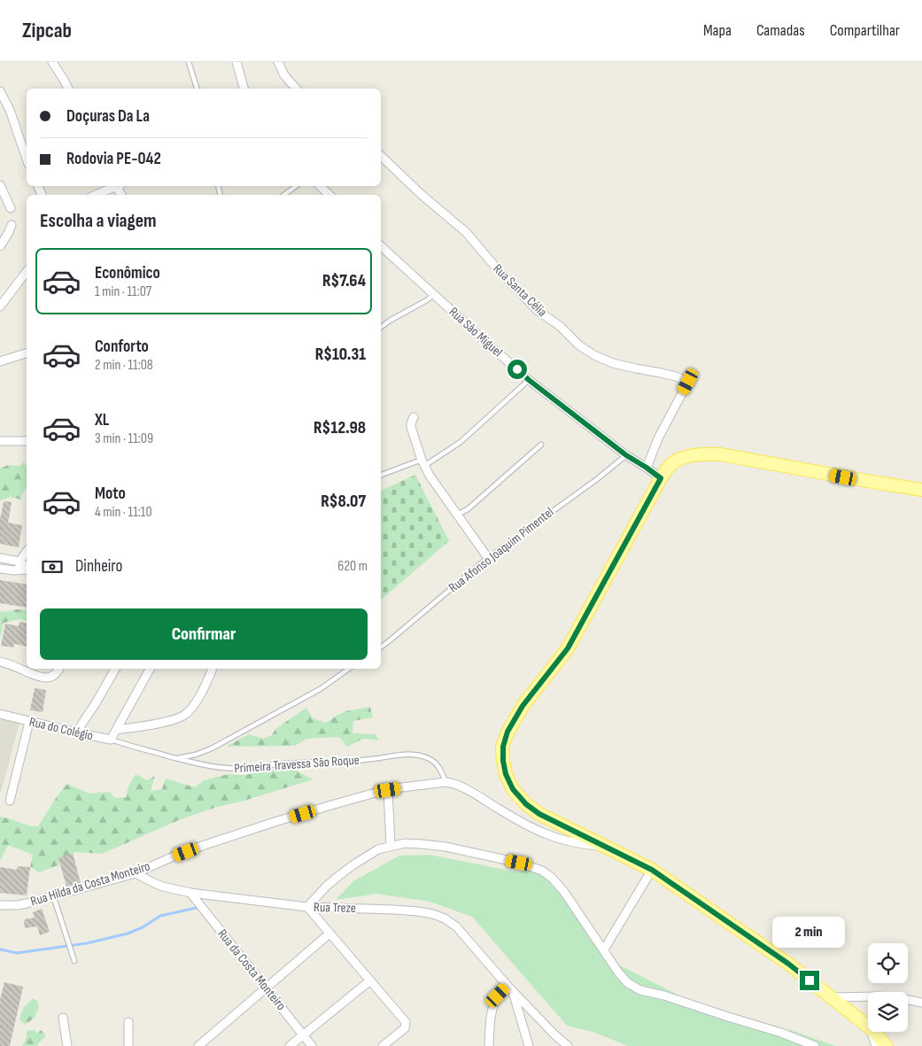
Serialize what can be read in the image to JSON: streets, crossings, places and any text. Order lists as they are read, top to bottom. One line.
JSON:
{"streets":{"street":["Rua Santa Célia","Rua São Miguel","Rua do Colégio","Rua Hilda da Costa Monteiro","Rua Treze","Rua da Costa Monteiro"],"lane":["Rua Afonso Joaquim Pimentel","Primeira Travessa São Roque"]},"crossings":[["Rua Santa Célia","Rua São Miguel"],["Rua São Miguel","Rua Afonso Joaquim Pimentel"],["Rua do Colégio","Primeira Travessa São Roque"],["Primeira Travessa São Roque","Rua Hilda da Costa Monteiro"],["Rua Hilda da Costa Monteiro","Rua Treze"],["Rua Treze","Rua da Costa Monteiro"]],"page":{"header":"Zipcab","nav":["Mapa","Camadas","Compartilhar"],"banner":["Doçuras Da La","Rodovia PE-042"],"heading":"Escolha a viagem","list":[{"name":"Econômico","note":"1 min · 11:07","value":"R$7.64"},{"name":"Conforto","note":"2 min · 11:08","value":"R$10.31"},{"name":"XL","note":"3 min · 11:09","value":"R$12.98"},{"name":"Moto","note":"4 min · 11:10","value":"R$8.07"}],"pay":["Dinheiro","620 m"],"buttons":"Confirmar","bubble":"2 min"}}
